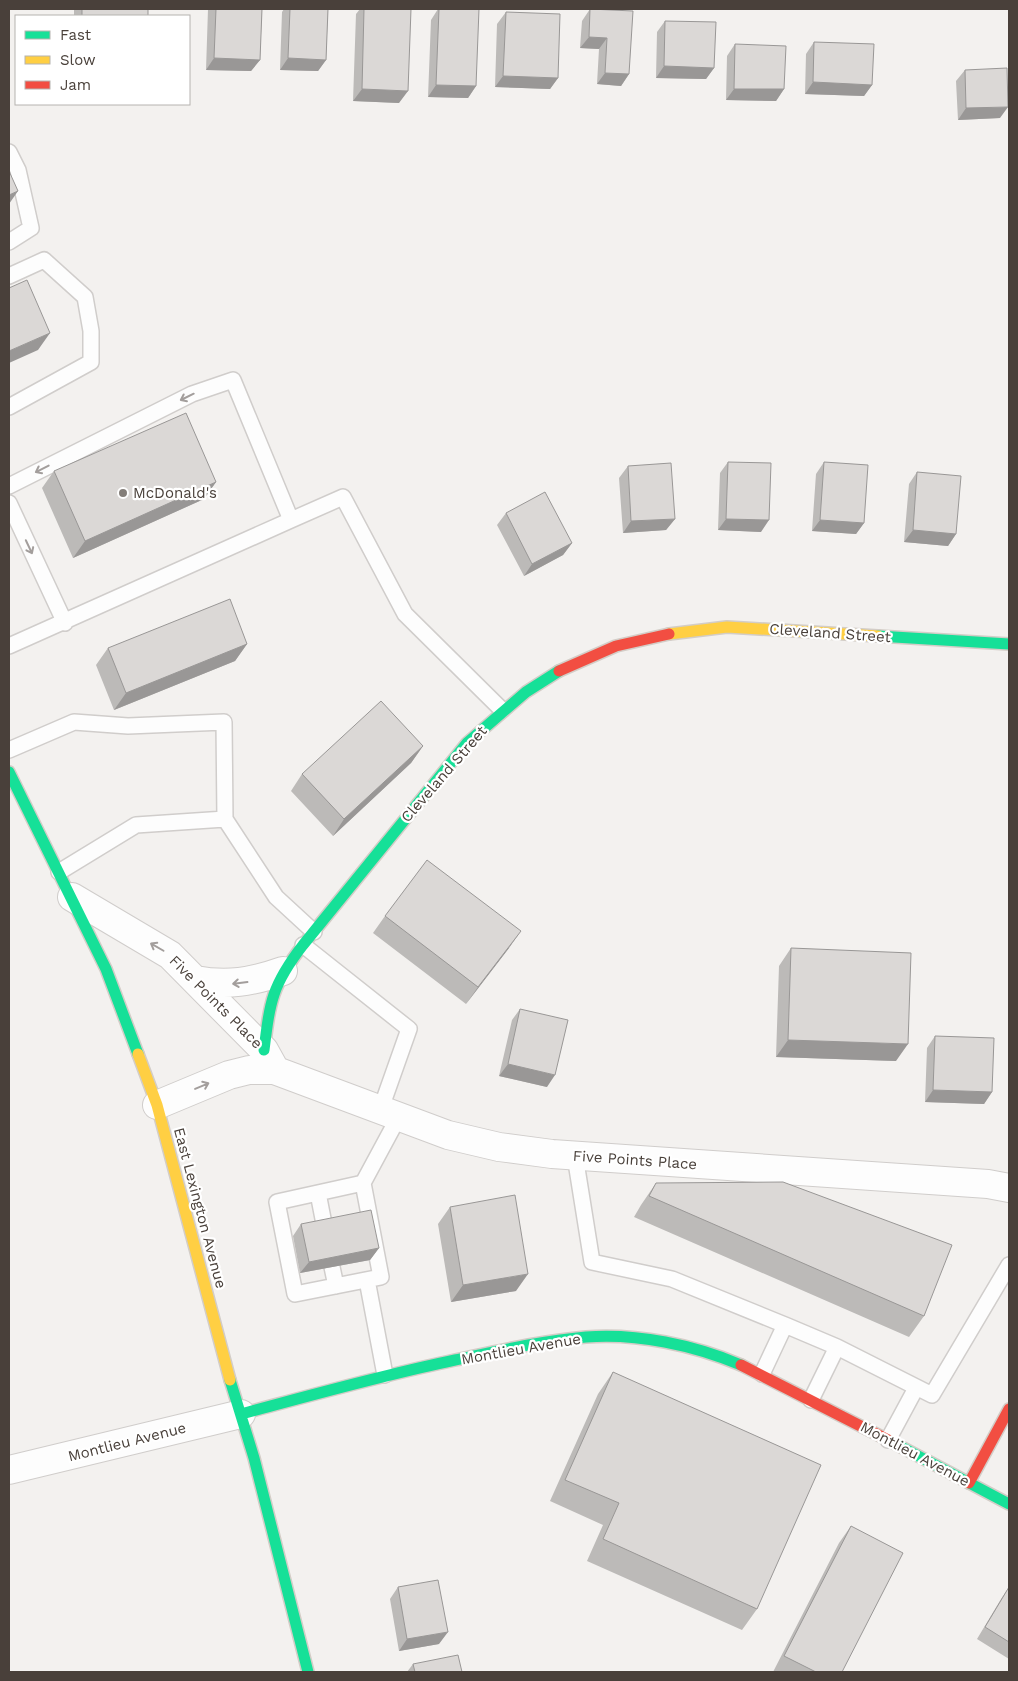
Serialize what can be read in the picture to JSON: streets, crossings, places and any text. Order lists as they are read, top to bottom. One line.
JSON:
{"streets":{"street":["Cleveland Street","Five Points Place","East Lexington Avenue","Montlieu Avenue"]},"crossings":[["Cleveland Street","Five Points Place"],["Five Points Place","East Lexington Avenue"],["East Lexington Avenue","Montlieu Avenue"]],"places":["McDonald's"],"legend":["Fast","Slow","Jam"]}
